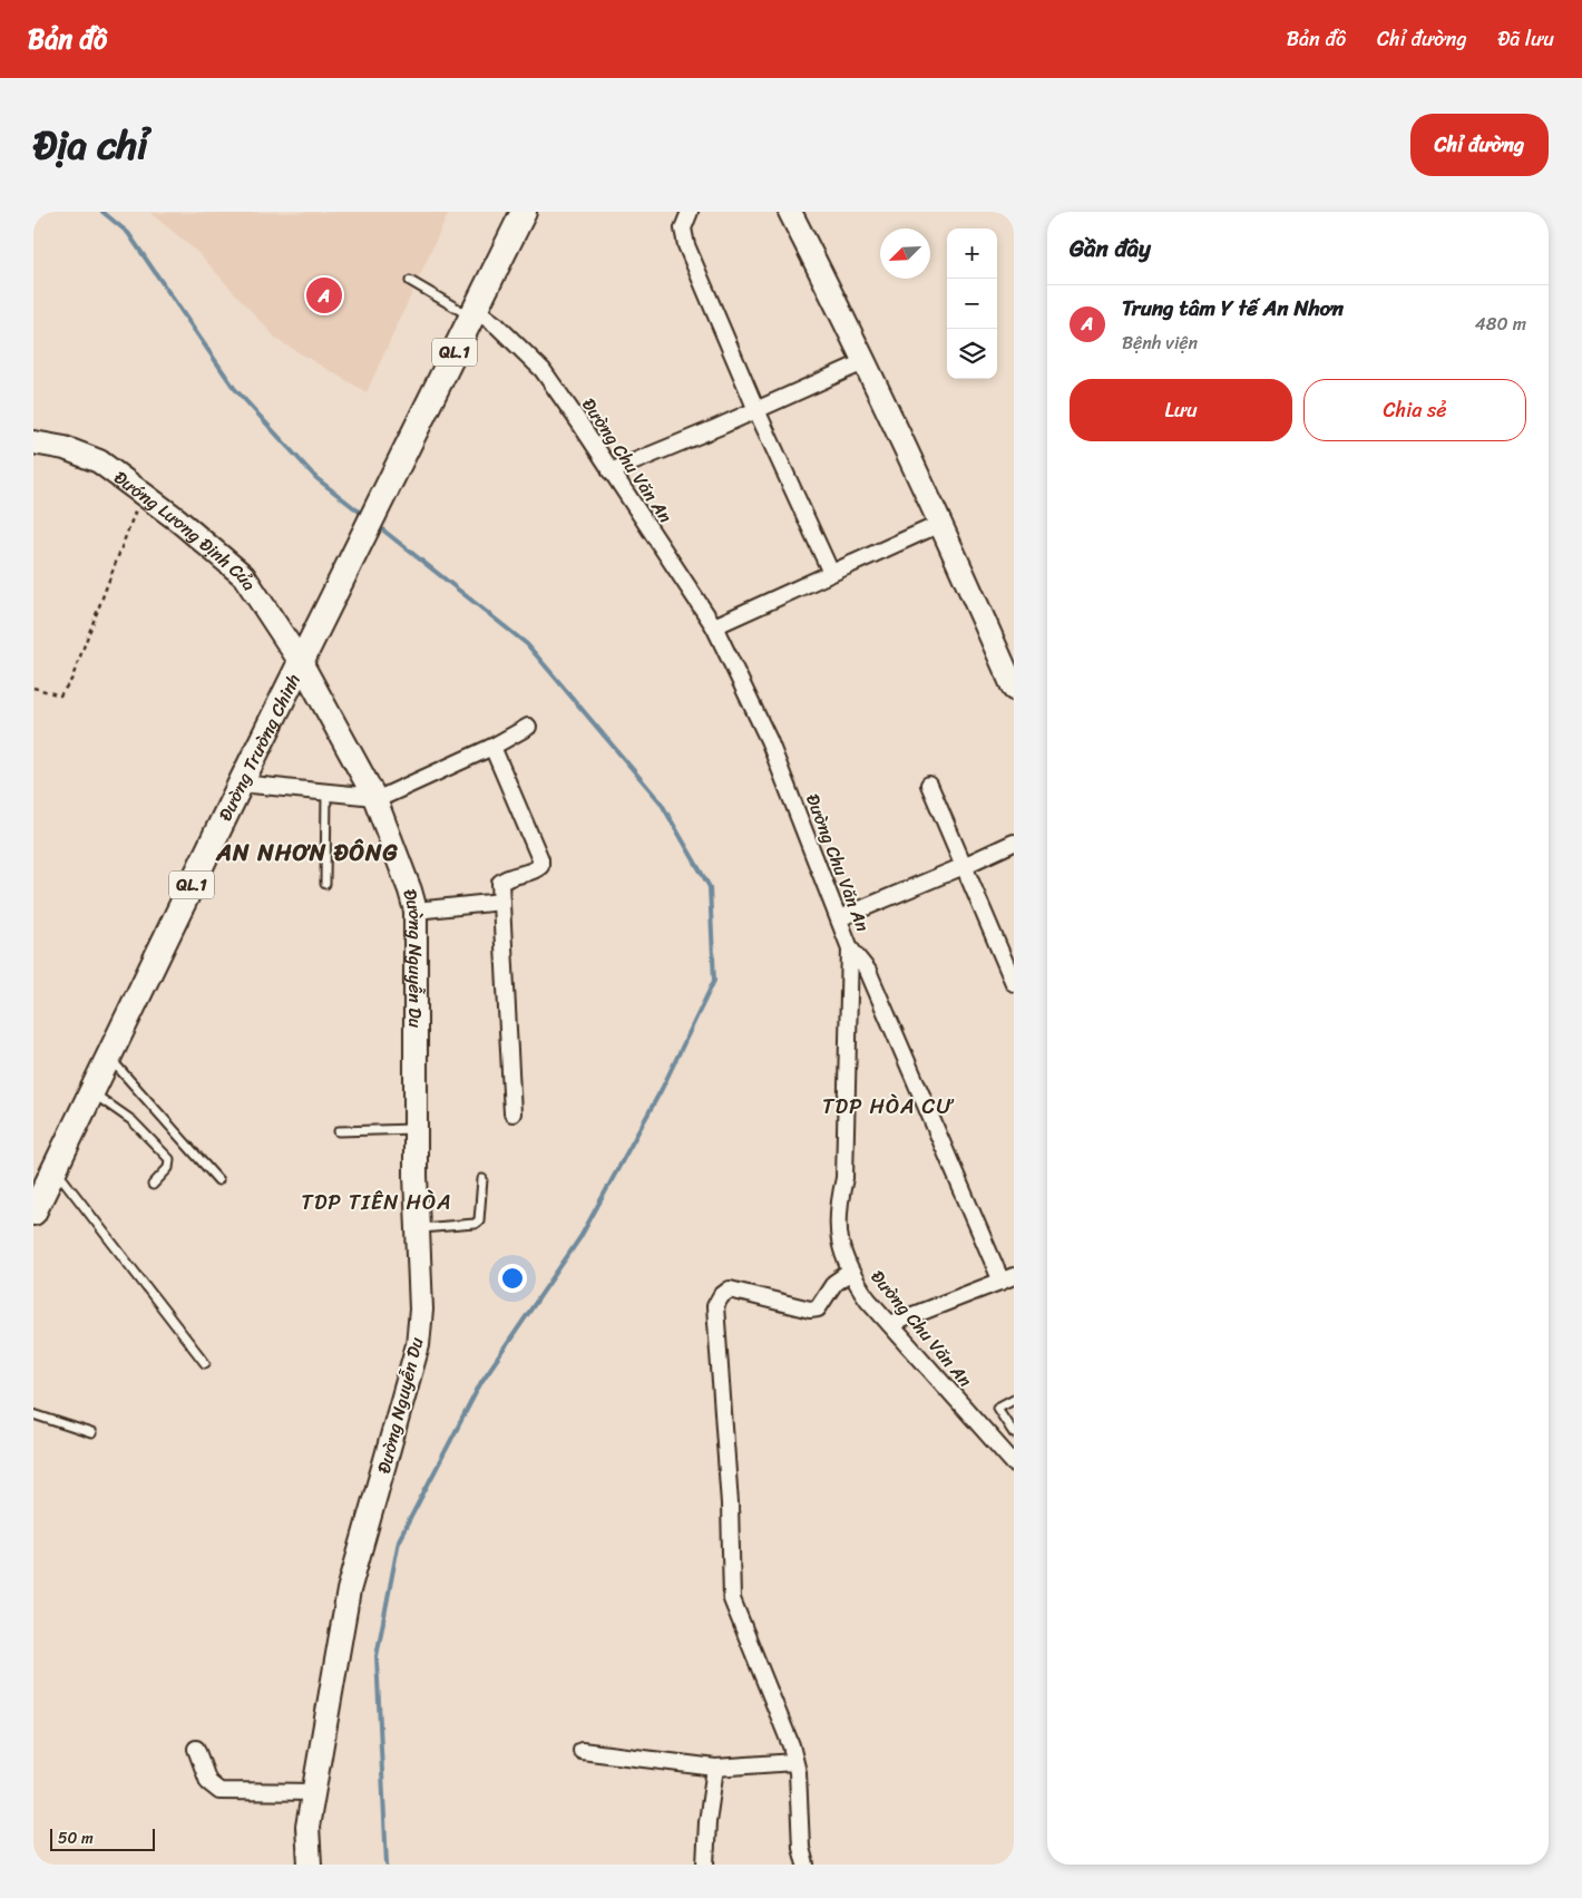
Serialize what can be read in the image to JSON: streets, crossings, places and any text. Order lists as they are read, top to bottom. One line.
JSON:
{"streets":{"main road":["QL.1","Đường Trường Chinh"],"street":["Đường Chu Văn An","Đướng Lương Định Của","Đường Nguyễn Du"]},"crossings":[["QL.1","Đường Chu Văn An"],["QL.1","Đường Trường Chinh"],["Đường Chu Văn An","Đường Trường Chinh"],["Đướng Lương Định Của","Đường Trường Chinh"],["Đướng Lương Định Của","Đường Nguyễn Du"],["Đường Trường Chinh","Đường Nguyễn Du"]],"districts":["AN NHƠN ĐÔNG","TDP HÒA CƯ","TDP TIÊN HÒA"],"scale_bar":"50 m","north":"bottom left","page":{"header":"Bản đồ","nav":["Bản đồ","Chỉ đường","Đã lưu"],"title":"Địa chỉ","buttons":["Chỉ đường",["Lưu","Chia sẻ"]],"heading":"Gần đây","map_buttons":["+","−"],"pins":"A","list":[{"mark":"A","name":"Trung tâm Y tế An Nhơn","note":"Bệnh viện","value":"480 m"}],"scale":"50 m"}}
